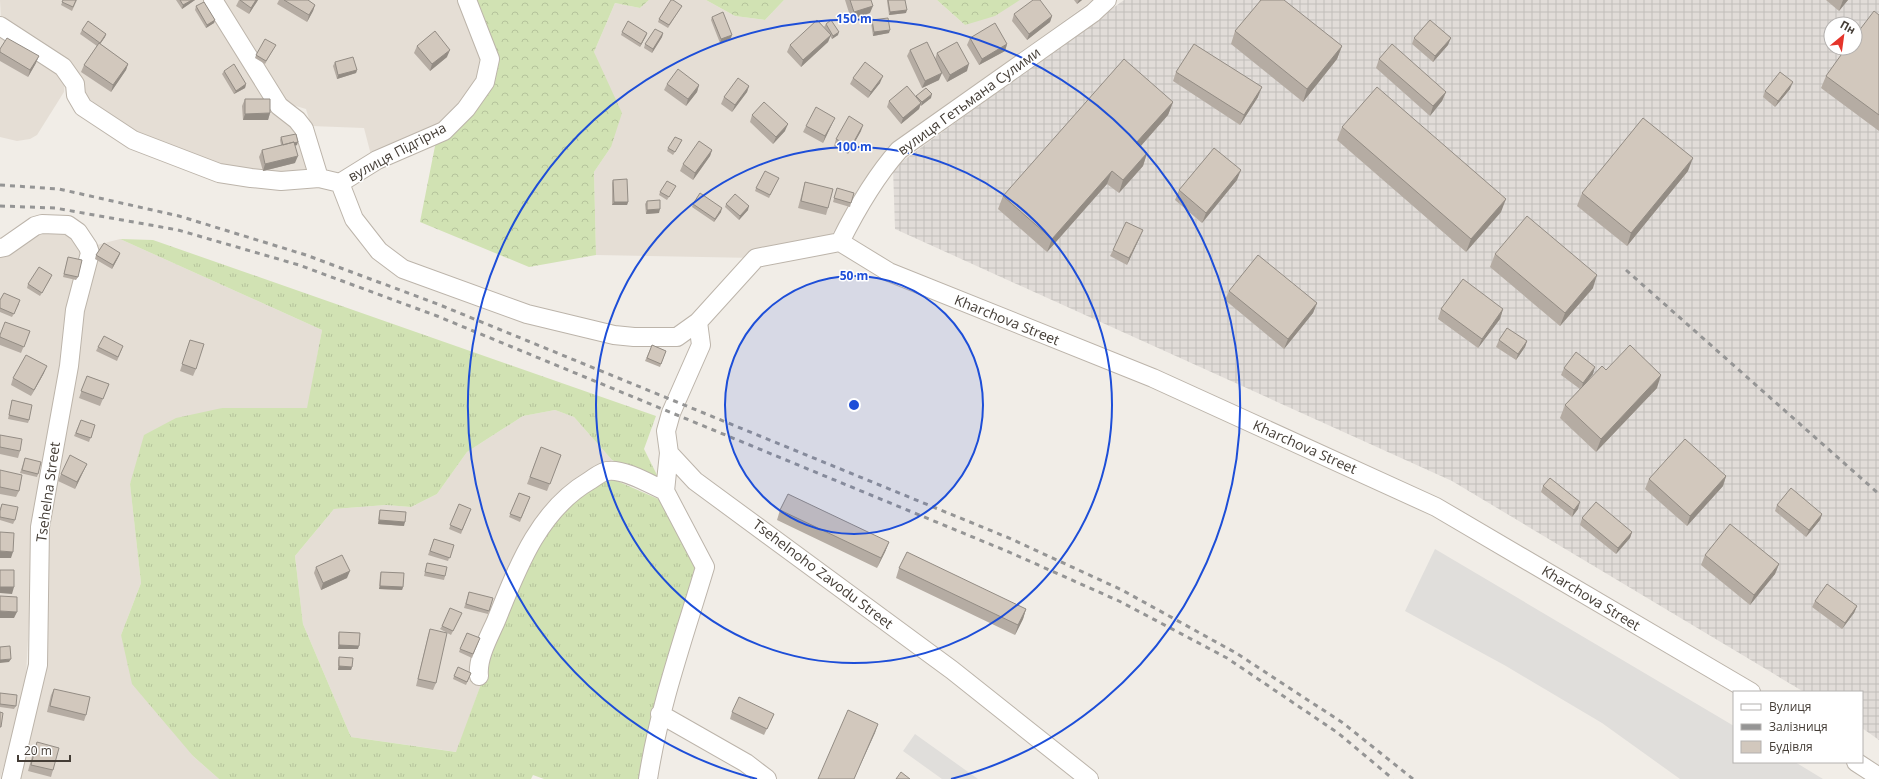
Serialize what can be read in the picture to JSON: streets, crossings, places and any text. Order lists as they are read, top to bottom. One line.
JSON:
{"streets":{"street":["вулиця Гетьмана Сулими","вулиця Підгірна","Kharchova Street","Tsehelna Street","Tsehelnoho Zavodu Street"]},"crossings":[["вулиця Гетьмана Сулими","Kharchova Street"]],"legend":["Вулиця","Залізниця","Будівля"],"scale_bar":"20 m","north":"top right","rings":["150 m","100 m","50 m"]}
